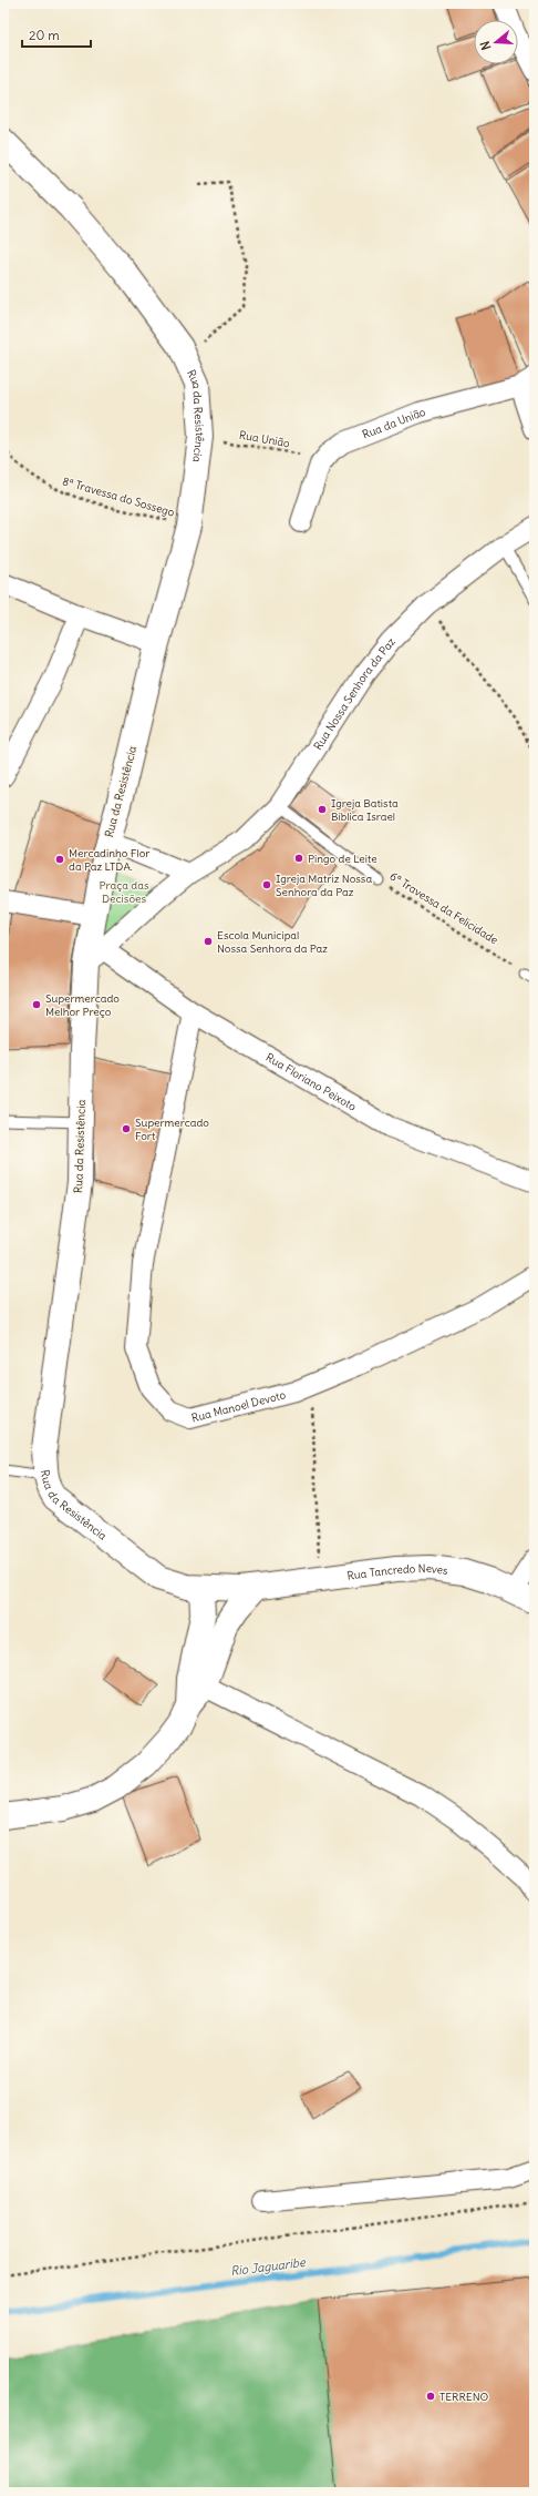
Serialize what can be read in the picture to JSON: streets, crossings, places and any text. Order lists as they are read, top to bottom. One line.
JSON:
{"streets":{"street":["Rua da Resistência","Rua da União","Rua Nossa Senhora da Paz","Rua Floriano Peixoto","Rua Manoel Devoto","Rua Tancredo Neves"],"lane":["6ª Travessa da Felicidade"],"path":["Rua União","8ª Travessa do Sossego"]},"crossings":[["Rua da Resistência","Rua União"],["Rua da Resistência","8ª Travessa do Sossego"],["Rua da Resistência","Rua Nossa Senhora da Paz"],["Rua da Resistência","Rua Floriano Peixoto"],["Rua da Resistência","Rua Tancredo Neves"],["Rua da União","Rua União"],["Rua Nossa Senhora da Paz","6ª Travessa da Felicidade"],["Rua Nossa Senhora da Paz","Rua Floriano Peixoto"],["Rua Floriano Peixoto","Rua Manoel Devoto"]],"water":["Rio Jaguaribe"],"parks":["Praça das Decisões"],"places":["Igreja Batista Bíblica Israel","Pingo de Leite","Mercadinho Flor da Paz LTDA.","Igreja Matriz Nossa Senhora da Paz","Escola Municipal Nossa Senhora da Paz","Supermercado Melhor Preço","Supermercado Fort","TERRENO"],"scale_bar":"20 m","north":"left"}
